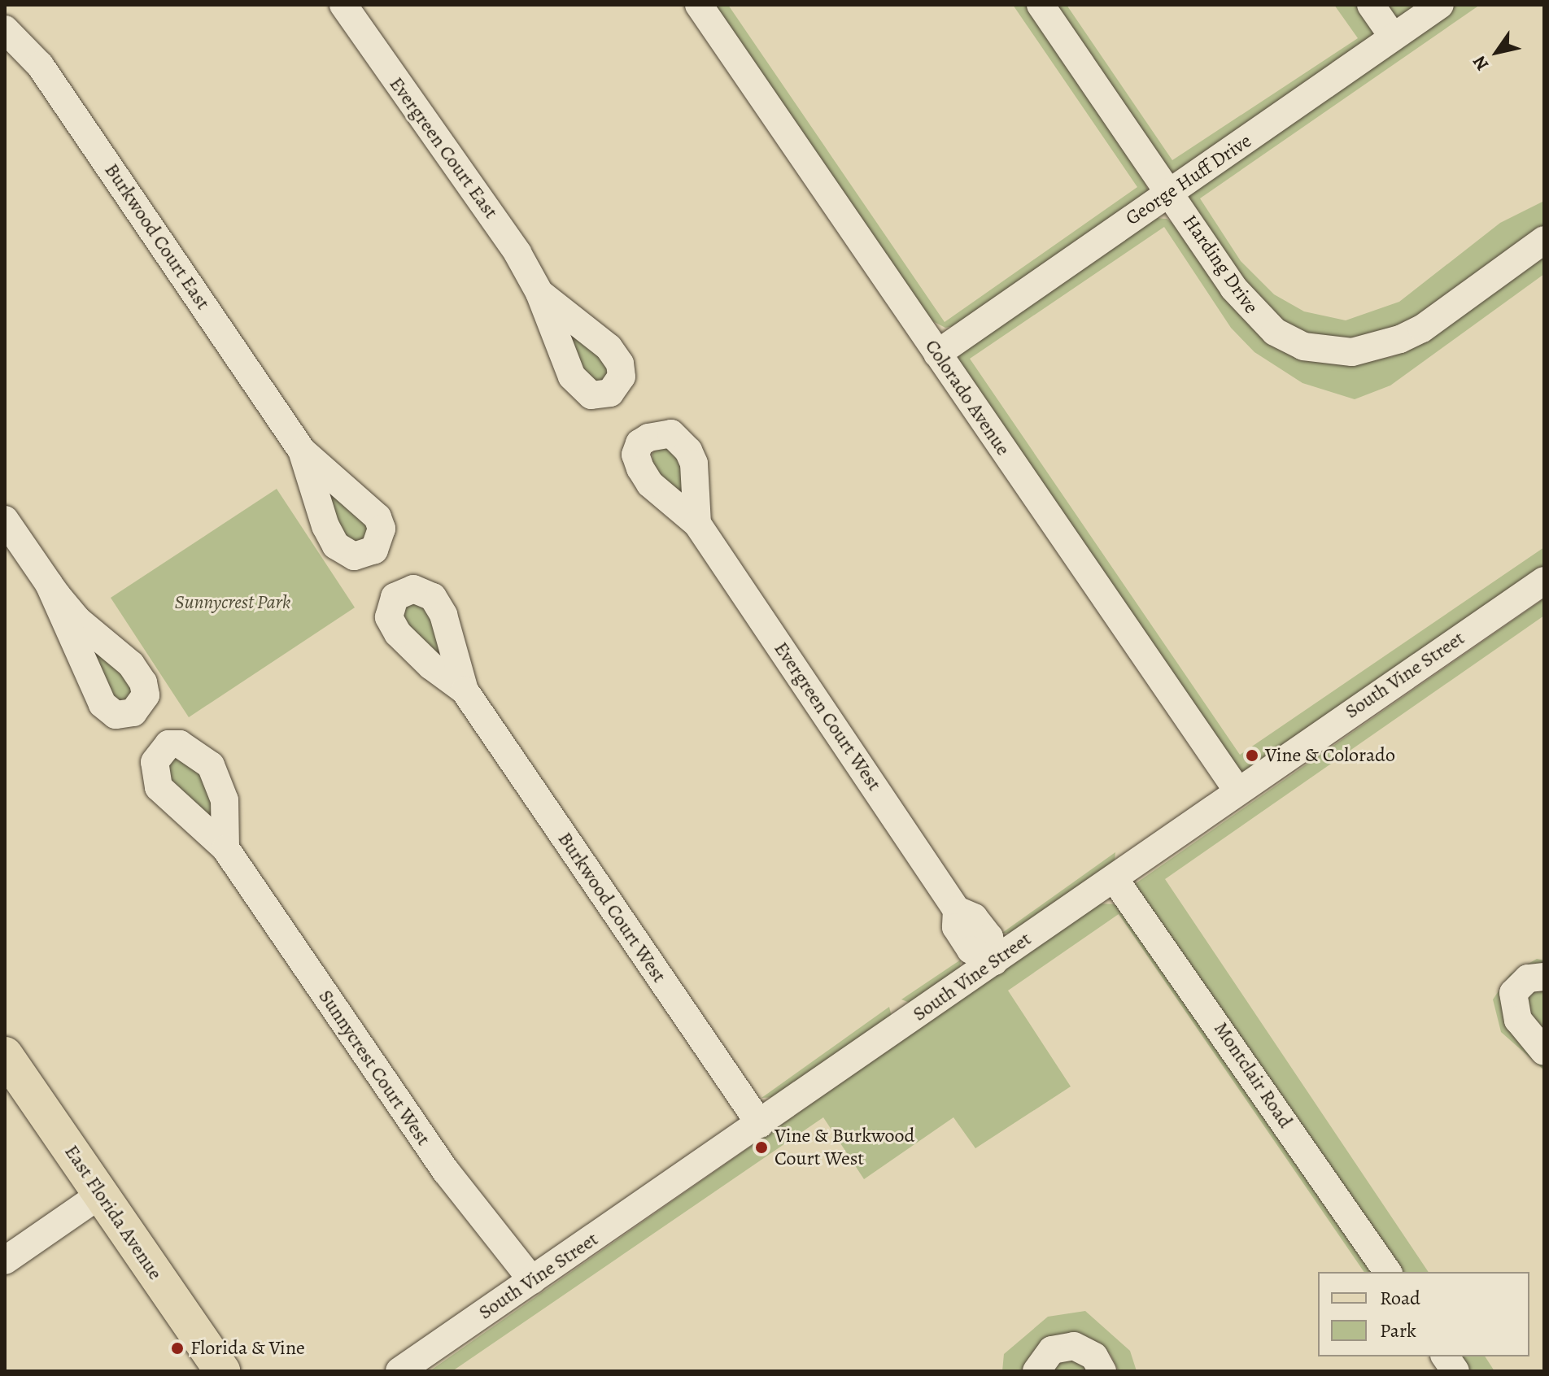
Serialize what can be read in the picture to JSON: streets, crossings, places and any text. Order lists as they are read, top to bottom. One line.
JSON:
{"streets":{"main road":["East Florida Avenue"],"street":["Evergreen Court East","George Huff Drive","Burkwood Court East","Harding Drive","Colorado Avenue","South Vine Street","Evergreen Court West","Burkwood Court West","Sunnycrest Court West","Montclair Road"]},"crossings":[["George Huff Drive","Harding Drive"],["George Huff Drive","Colorado Avenue"],["Colorado Avenue","South Vine Street"],["South Vine Street","Evergreen Court West"],["South Vine Street","Burkwood Court West"],["South Vine Street","Sunnycrest Court West"],["South Vine Street","Montclair Road"]],"parks":["Sunnycrest Park"],"places":["Vine & Colorado","Vine & Burkwood Court West","Florida & Vine"],"legend":["Road","Park"],"north":"bottom left"}
